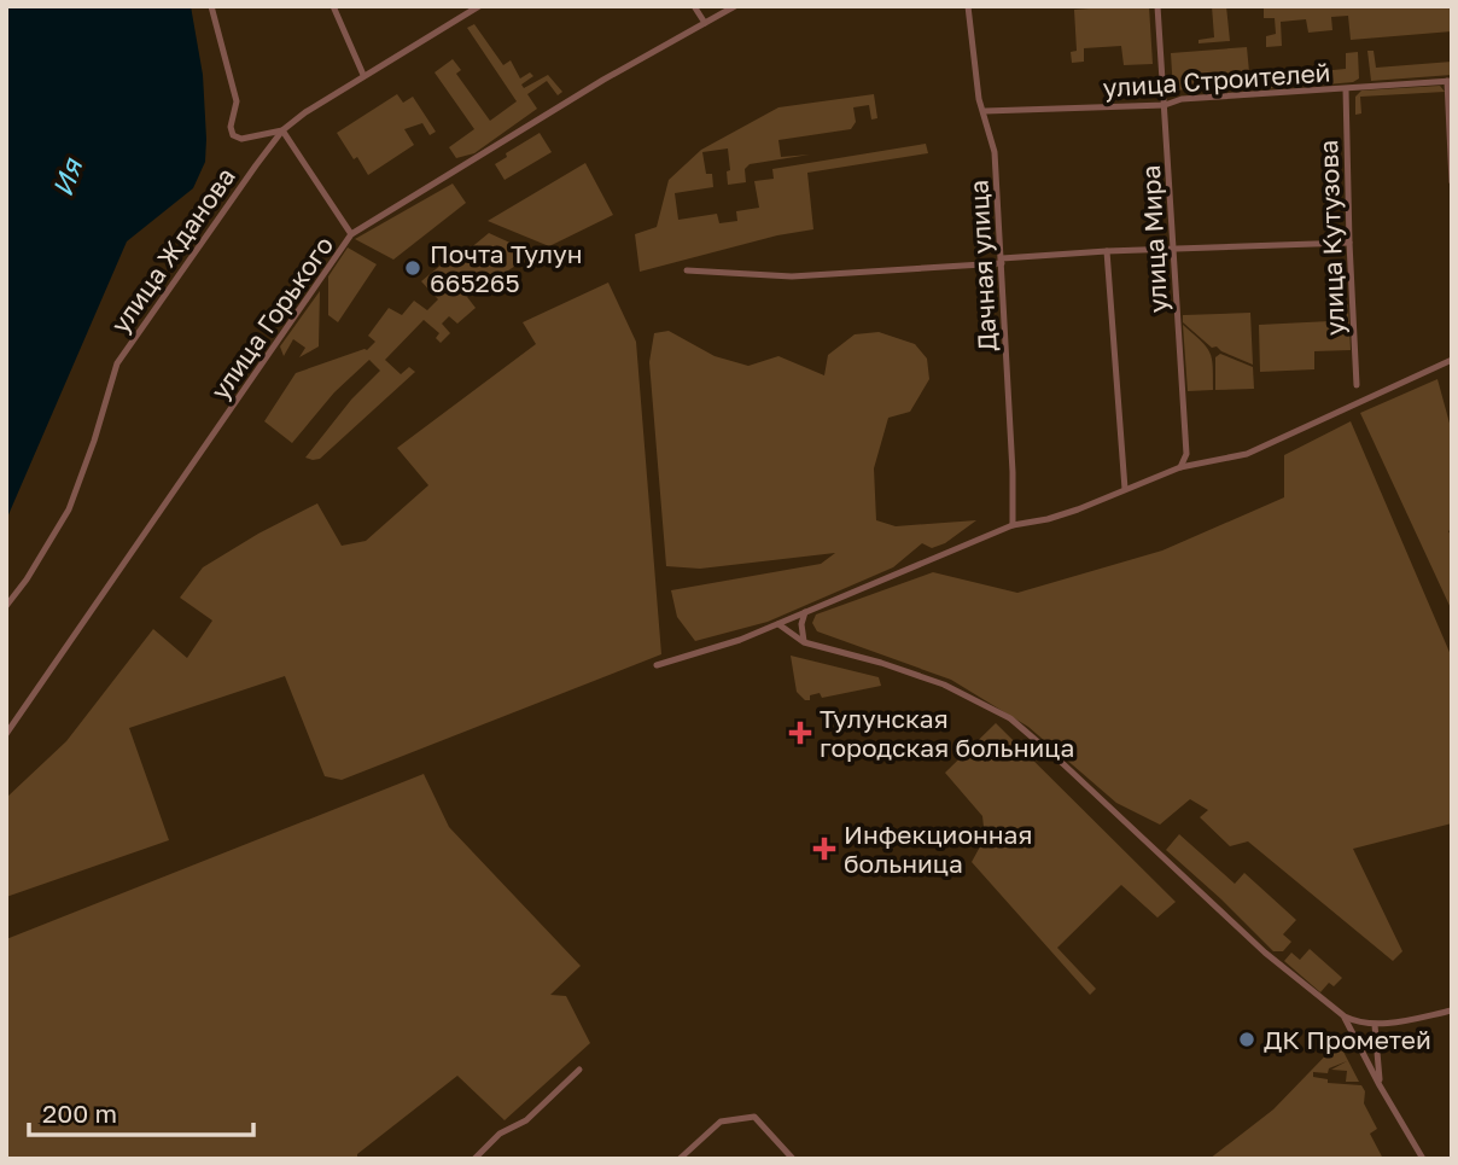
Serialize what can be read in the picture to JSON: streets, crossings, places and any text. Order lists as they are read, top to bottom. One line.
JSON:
{"streets":{"street":["улица Строителей","улица Кутузова","улица Мира","улица Жданова","Дачная улица","улица Горького"]},"crossings":[["улица Строителей","улица Кутузова"],["улица Строителей","улица Мира"],["улица Строителей","Дачная улица"]],"water":["Ия"],"places":{"other":["Почта Тулун 665265","ДК Прометей"],"health":["Тулунская городская больница","Инфекционная больница"]},"scale_bar":"200 m"}
